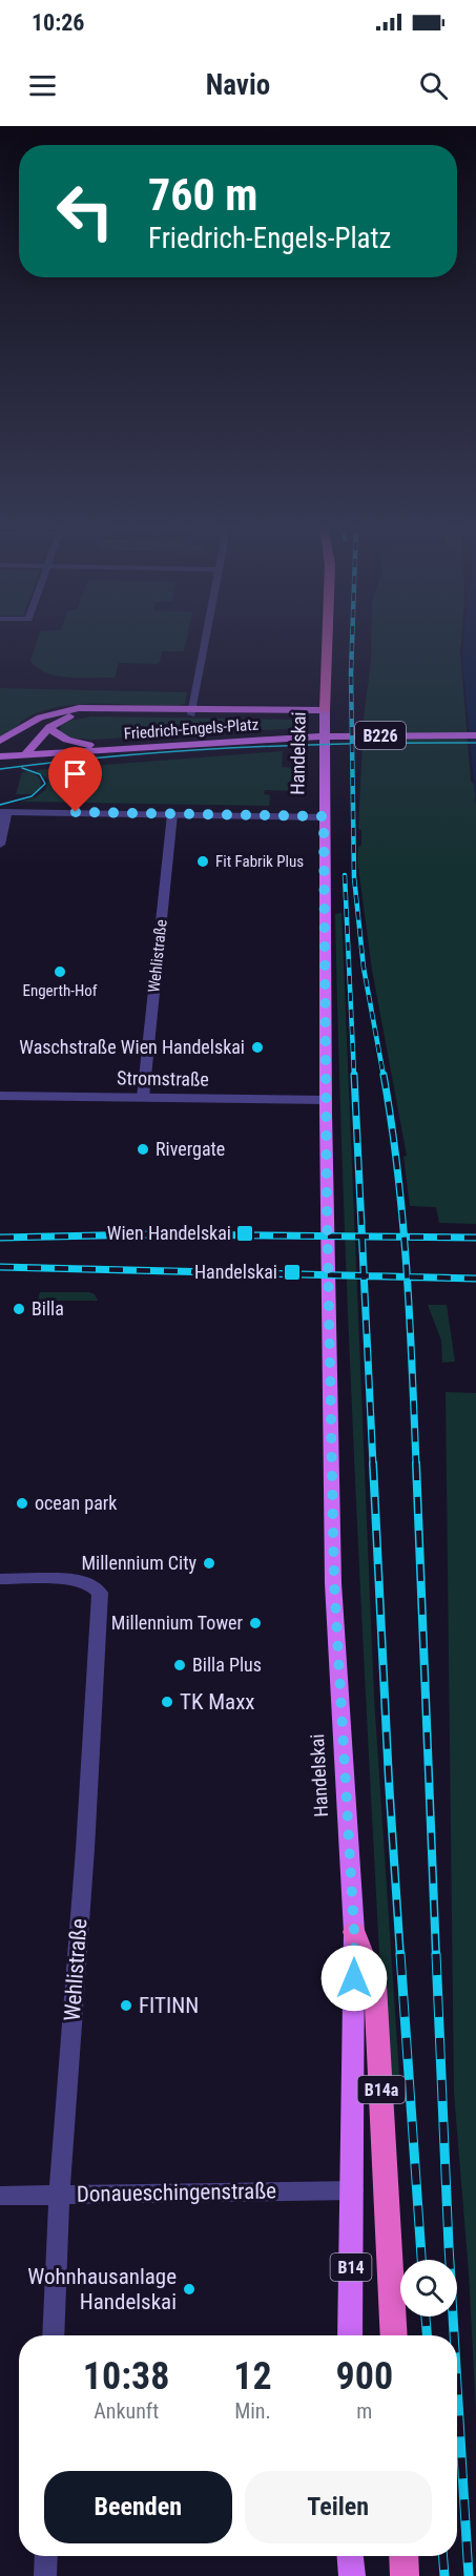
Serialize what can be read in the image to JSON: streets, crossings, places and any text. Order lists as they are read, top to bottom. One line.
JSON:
{"streets":{"highway":["Handelskai","B14a","B14"],"main road":["Friedrich-Engels-Platz","B226"],"street":["Wehlistraße","Stromstraße","Donaueschingenstraße"]},"crossings":[["Friedrich-Engels-Platz","B226"],["Handelskai","Stromstraße"],["Handelskai","B14a"],["Handelskai","Donaueschingenstraße"],["Wehlistraße","Stromstraße"],["Wehlistraße","Donaueschingenstraße"]],"places":{"other":["Fit Fabrik Plus","Engerth-Hof","Waschstraße Wien Handelskai","Rivergate","Billa","ocean park","Millennium City","Millennium Tower","Billa Plus","TK Maxx","FITINN","Wohnhausanlage Handelskai"],"transit":["Wien Handelskai","Handelskai"]},"page":{"status":"10:26","header":"Navio","turn":["760 m","Friedrich-Engels-Platz"],"eta":["10:38","Ankunft","12","Min.","900","m"],"buttons":["Beenden","Teilen"]}}
